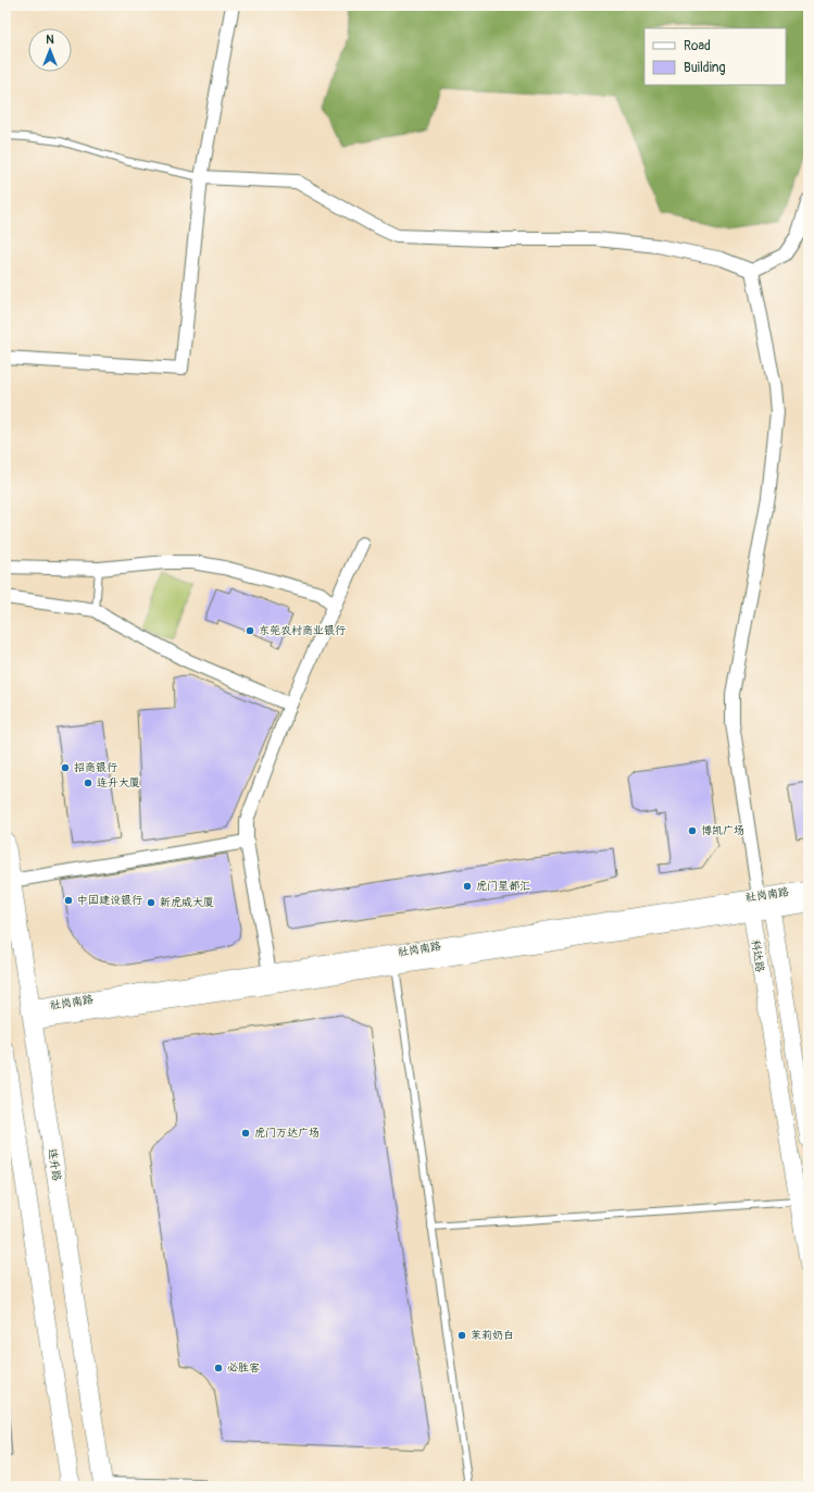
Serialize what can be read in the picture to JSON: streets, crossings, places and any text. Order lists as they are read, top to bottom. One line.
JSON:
{"streets":{"main road":["连升路"],"street":["社岗南路","科达路"]},"crossings":[["社岗南路","科达路"],["社岗南路","连升路"]],"places":["东莞农村商业银行","招商银行","连升大厦","博凯广场","虎门星都汇","中国建设银行","新虎威大厦","虎门万达广场","茉莉奶白","必胜客"],"legend":["Road","Building"],"north":"top"}
